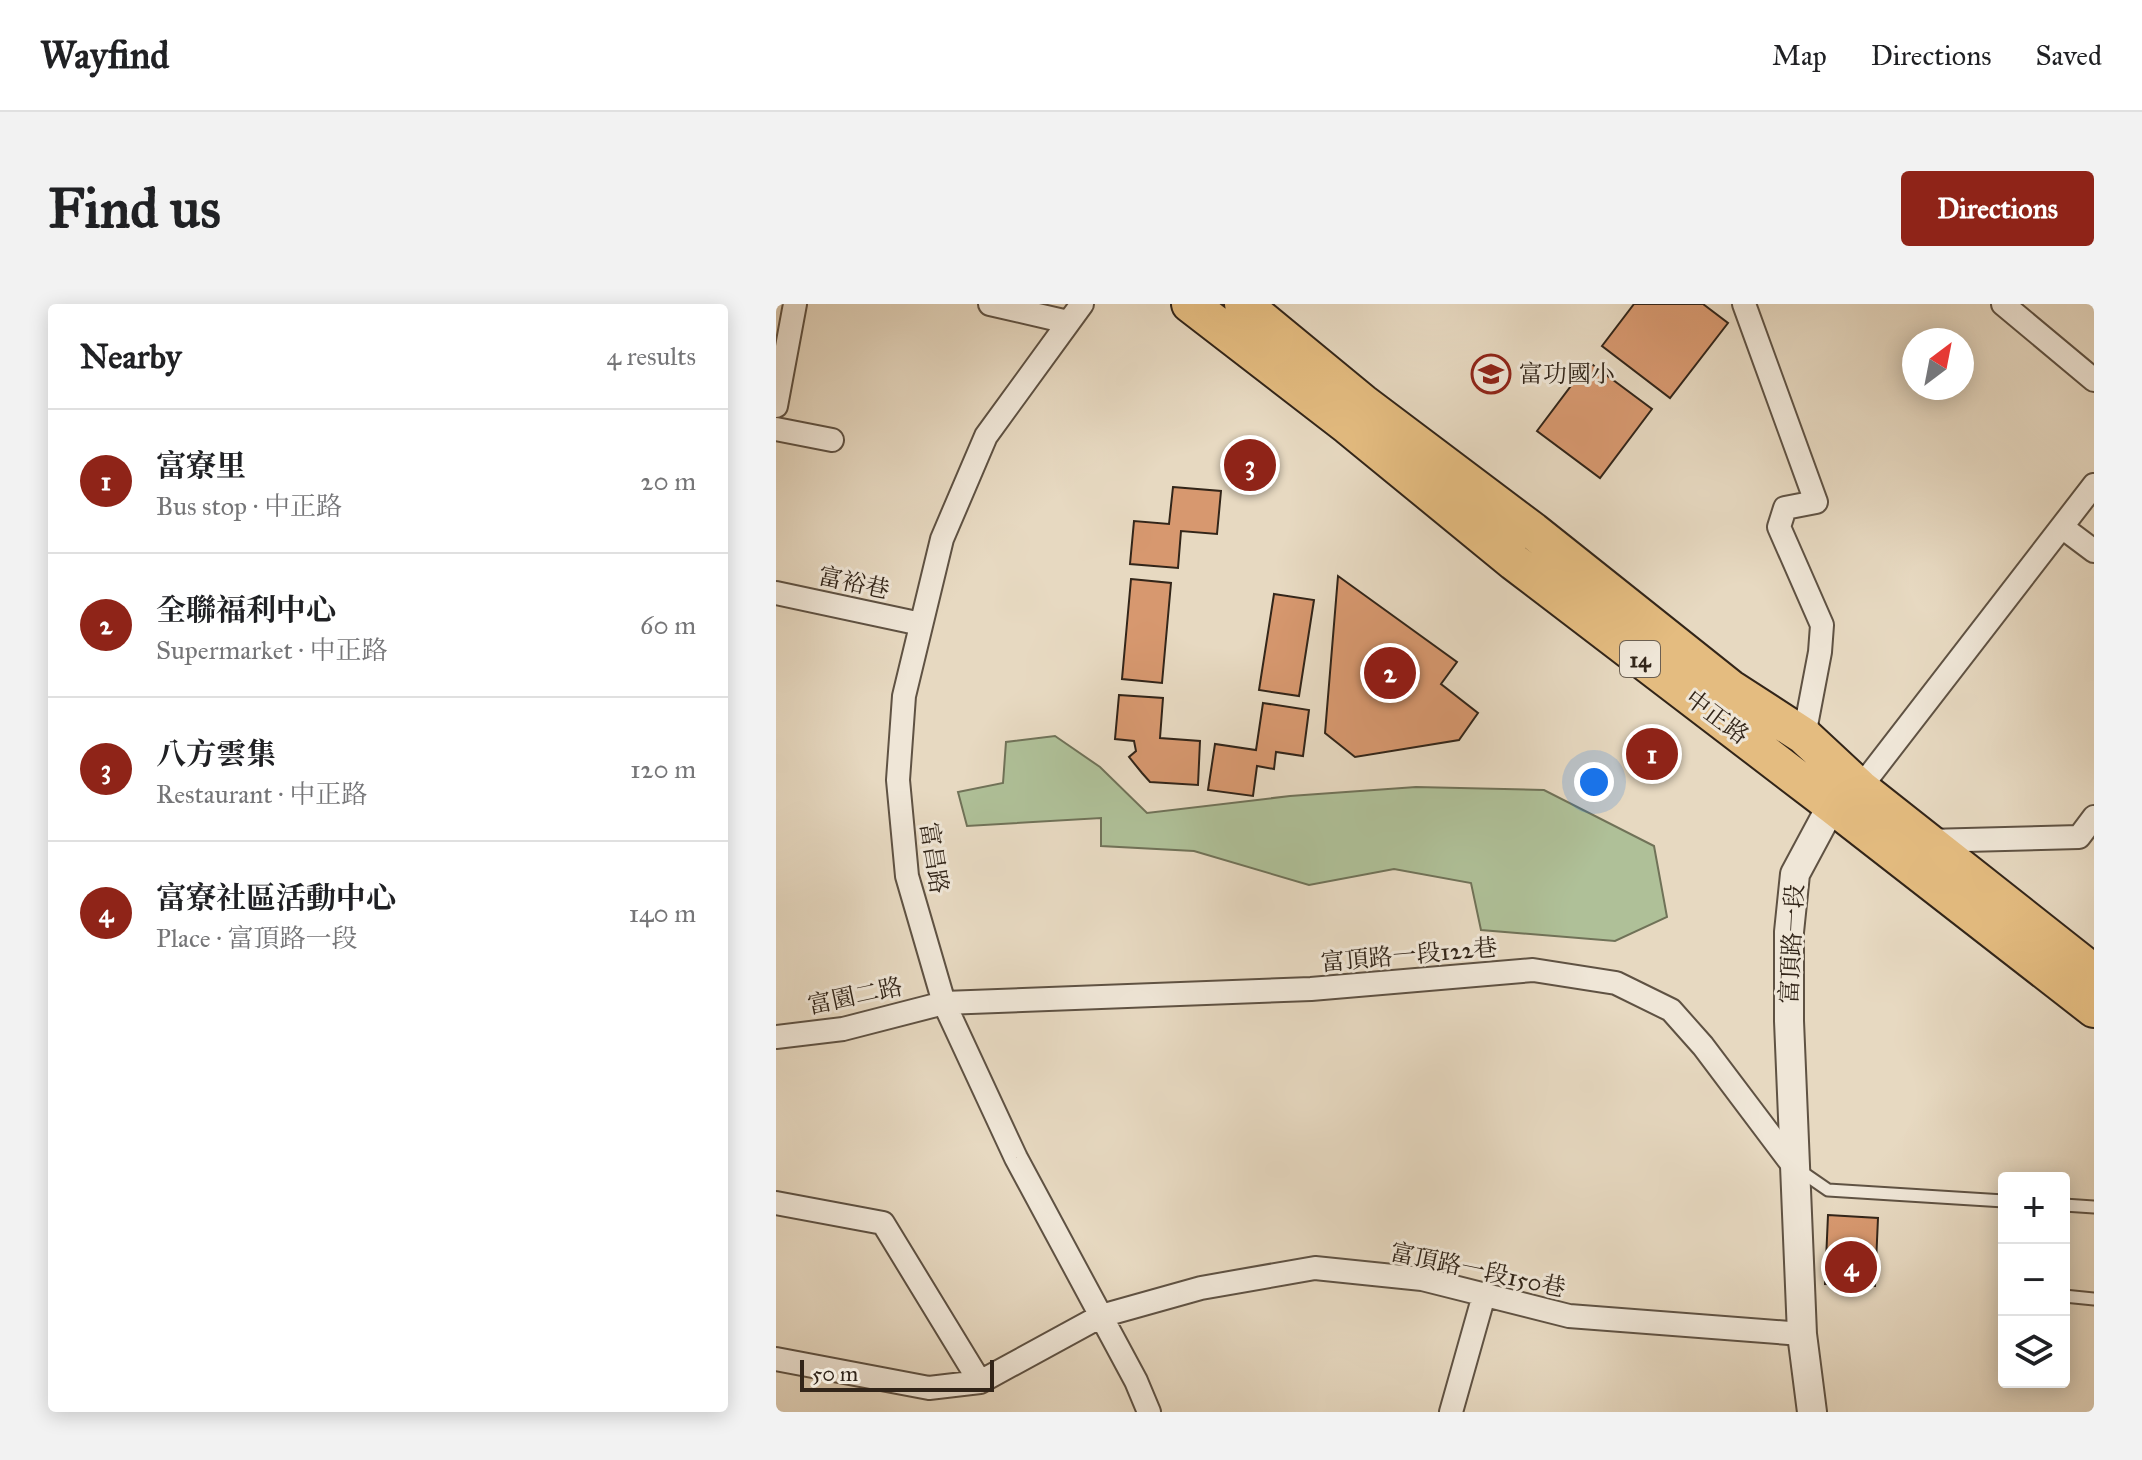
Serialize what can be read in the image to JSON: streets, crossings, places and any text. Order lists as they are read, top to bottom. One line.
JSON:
{"streets":{"main road":["14","中正路"],"street":["富裕巷","富昌路","富頂路一段","富頂路一段122巷","富園二路","富頂路一段150巷"]},"crossings":[["富裕巷","富昌路"],["中正路","富頂路一段"],["富昌路","富頂路一段122巷"],["富昌路","富園二路"],["富昌路","富頂路一段150巷"],["富頂路一段","富頂路一段122巷"],["富頂路一段","富頂路一段150巷"],["富頂路一段122巷","富園二路"]],"places":{"school or university":["富功國小"]},"scale_bar":"50 m","north":"top right","page":{"header":"Wayfind","nav":["Map","Directions","Saved"],"buttons":"Directions","title":"Find us","heading":["Nearby","4 results"],"list":[{"mark":"1","name":"富寮里","note":"Bus stop · 中正路","value":"20 m"},{"mark":"2","name":"全聯福利中心","note":"Supermarket · 中正路","value":"60 m"},{"mark":"3","name":"八方雲集","note":"Restaurant · 中正路","value":"120 m"},{"mark":"4","name":"富寮社區活動中心","note":"Place · 富頂路一段","value":"140 m"}],"pins":["3","2","1","4"],"map_buttons":["+","−"],"scale":"50 m"}}
